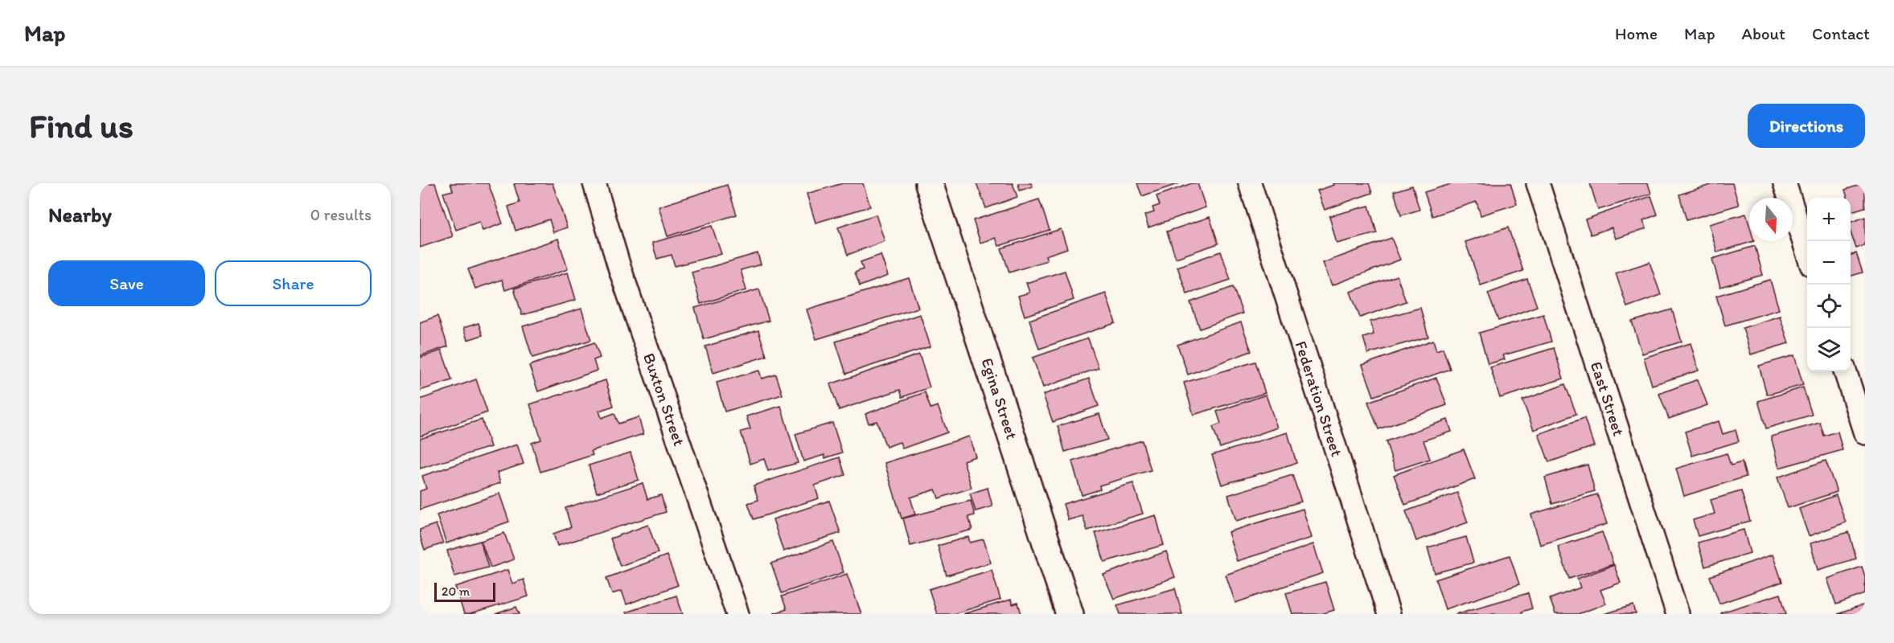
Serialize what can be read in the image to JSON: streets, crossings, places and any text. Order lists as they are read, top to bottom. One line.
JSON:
{"streets":{"street":["Egina Street","Federation Street","East Street","Buxton Street"]},"scale_bar":"20 m","north":"bottom","page":{"header":"Map","nav":["Home","Map","About","Contact"],"buttons":["Directions",["Save","Share"]],"title":"Find us","heading":["Nearby","0 results"],"map_buttons":["+","−"],"scale":"20 m"}}
